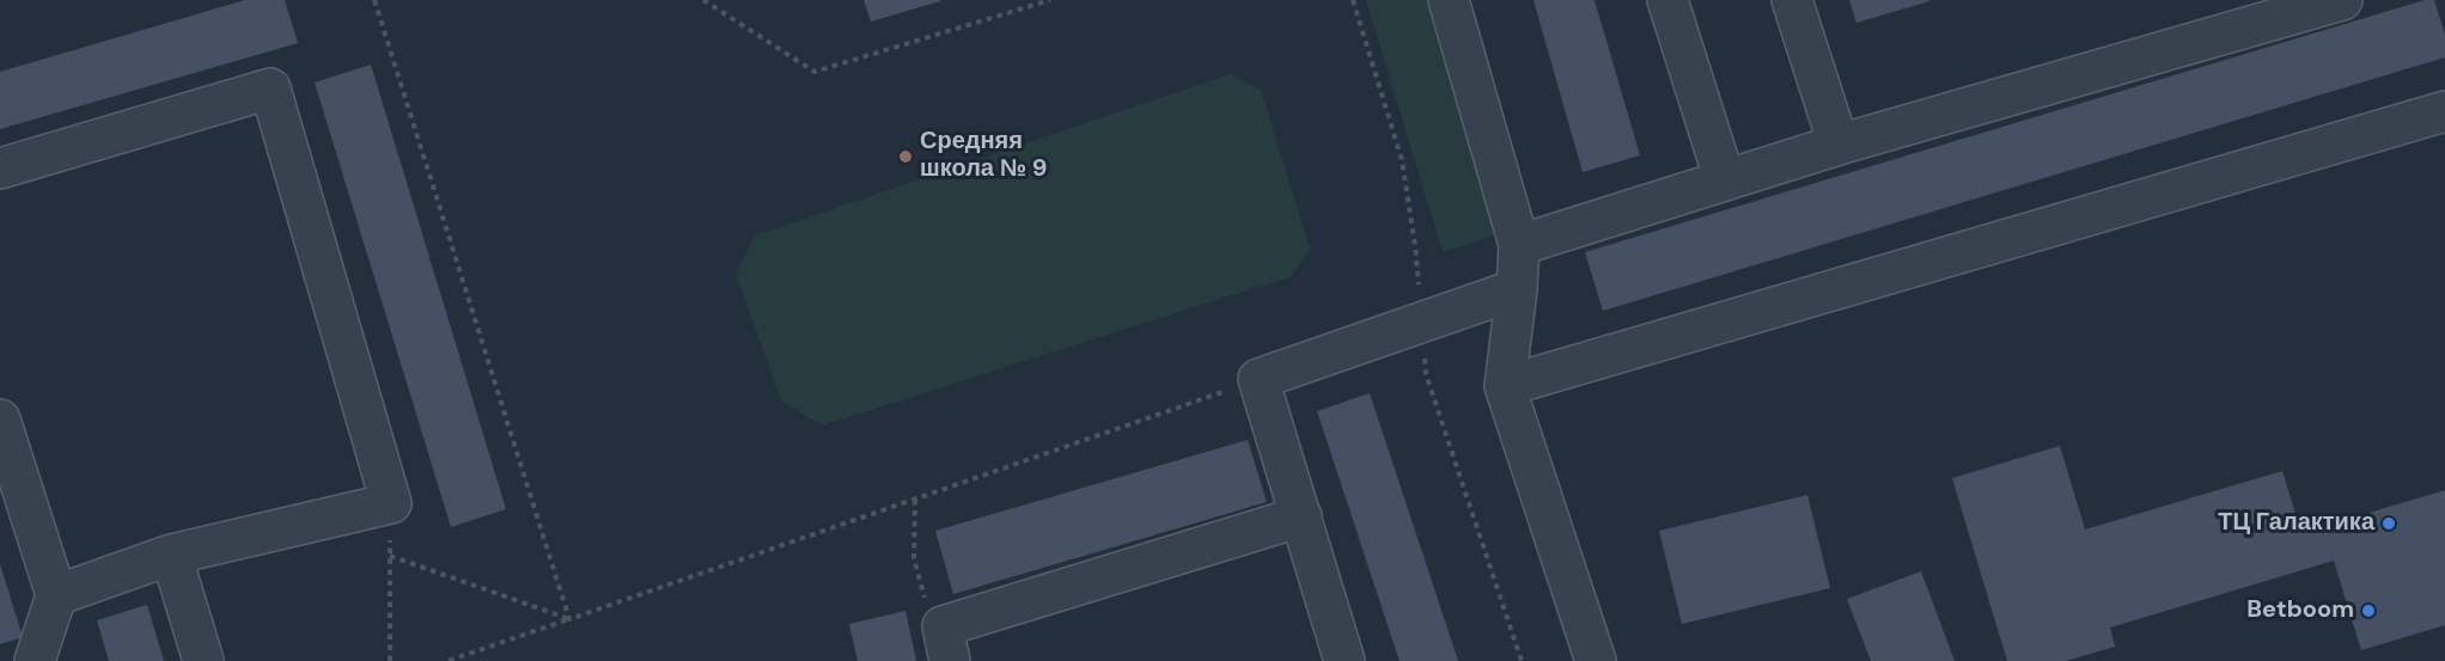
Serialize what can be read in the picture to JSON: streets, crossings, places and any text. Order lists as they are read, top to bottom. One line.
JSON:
{"places":["Средняя школа № 9","ТЦ Галактика","Betboom"]}
